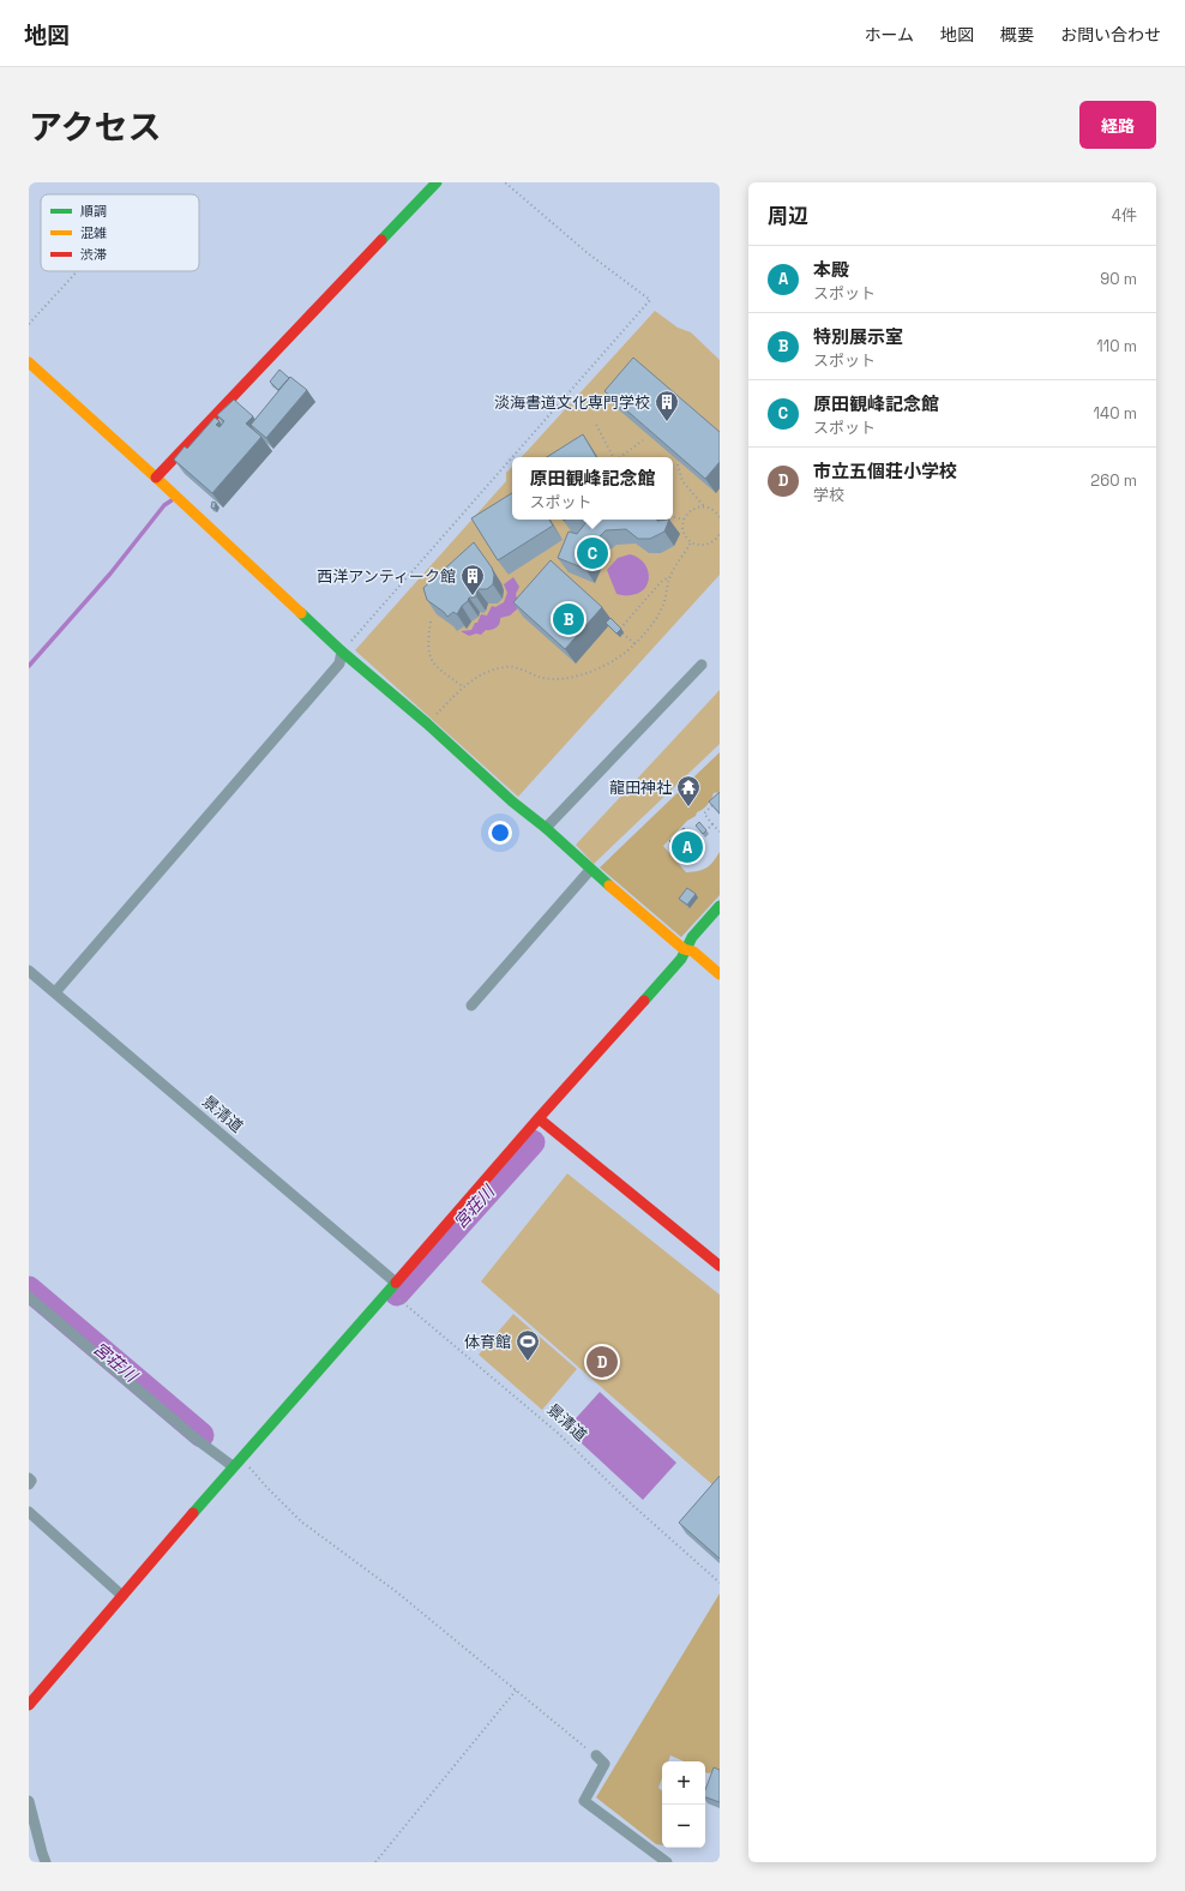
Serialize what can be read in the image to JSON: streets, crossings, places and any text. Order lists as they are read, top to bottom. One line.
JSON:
{"streets":{"street":["景清道"]},"water":["宮荘川"],"places":{"building":["淡海書道文化専門学校","西洋アンティーク館"],"temple":["龍田神社"],"sports":["体育館"]},"legend":["順調","混雑","渋滞"],"page":{"header":"地図","nav":["ホーム","地図","概要","お問い合わせ"],"title":"アクセス","buttons":"経路","heading":["周辺","4件"],"list":[{"mark":"A","name":"本殿","note":"スポット","value":"90 m"},{"mark":"B","name":"特別展示室","note":"スポット","value":"110 m"},{"mark":"C","name":"原田観峰記念館","note":"スポット","value":"140 m"},{"mark":"D","name":"市立五個荘小学校","note":"学校","value":"260 m"}],"popup":["原田観峰記念館","スポット"],"pins":["C","B","A","D"],"map_buttons":["+","−"]}}
